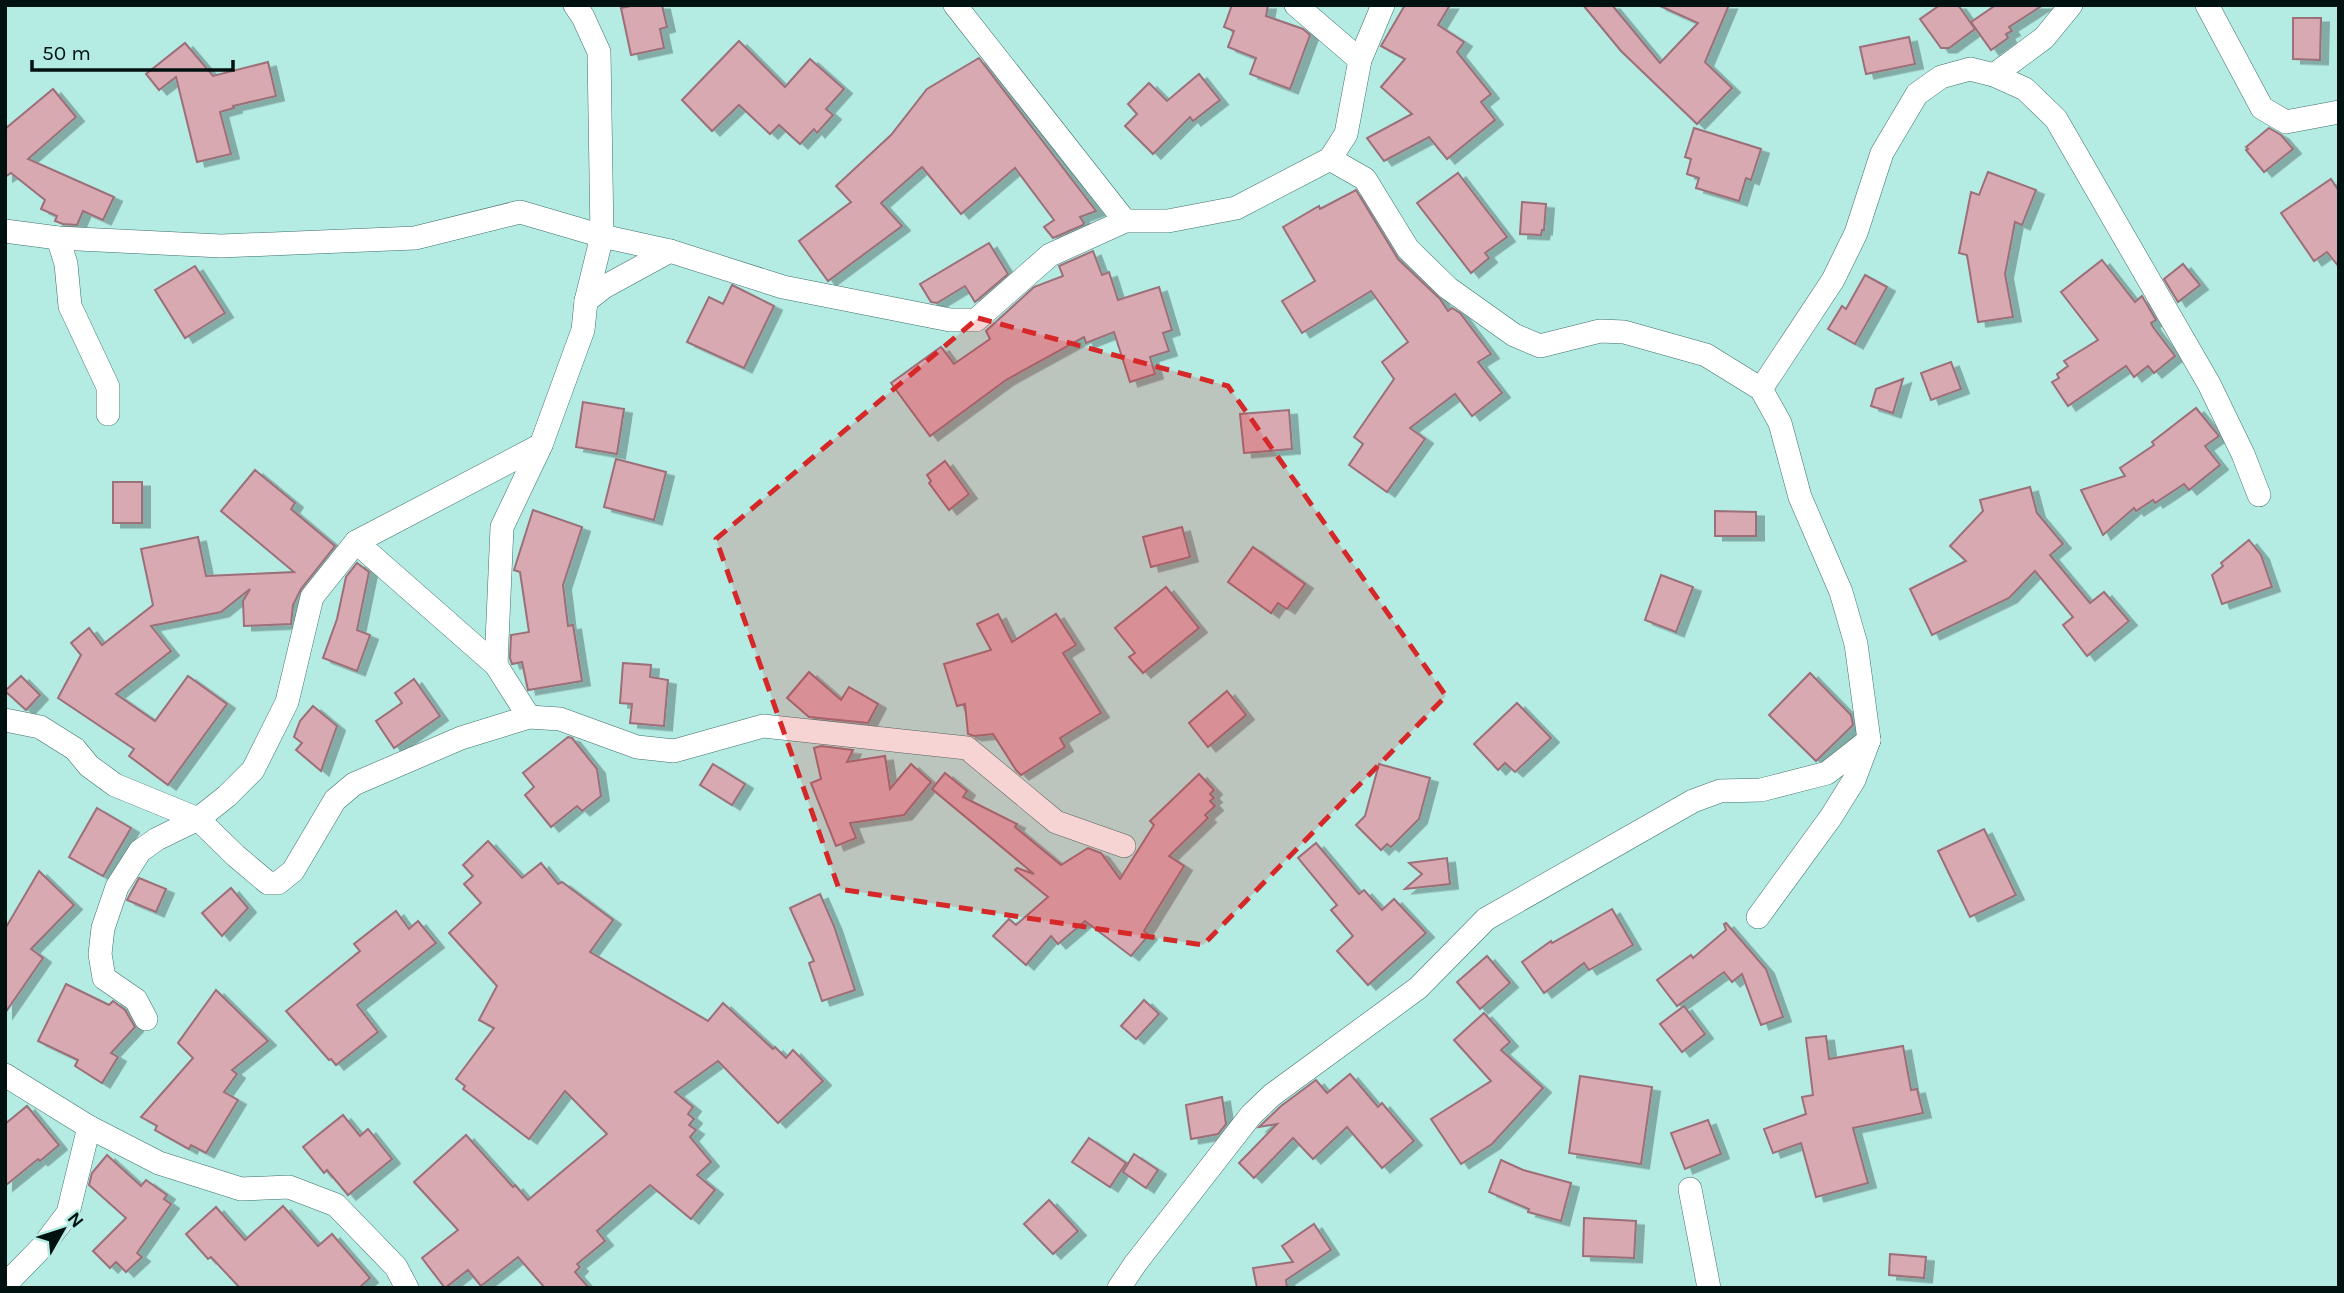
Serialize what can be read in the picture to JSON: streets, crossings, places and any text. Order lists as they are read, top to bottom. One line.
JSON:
{"scale_bar":"50 m","north":"top right"}
